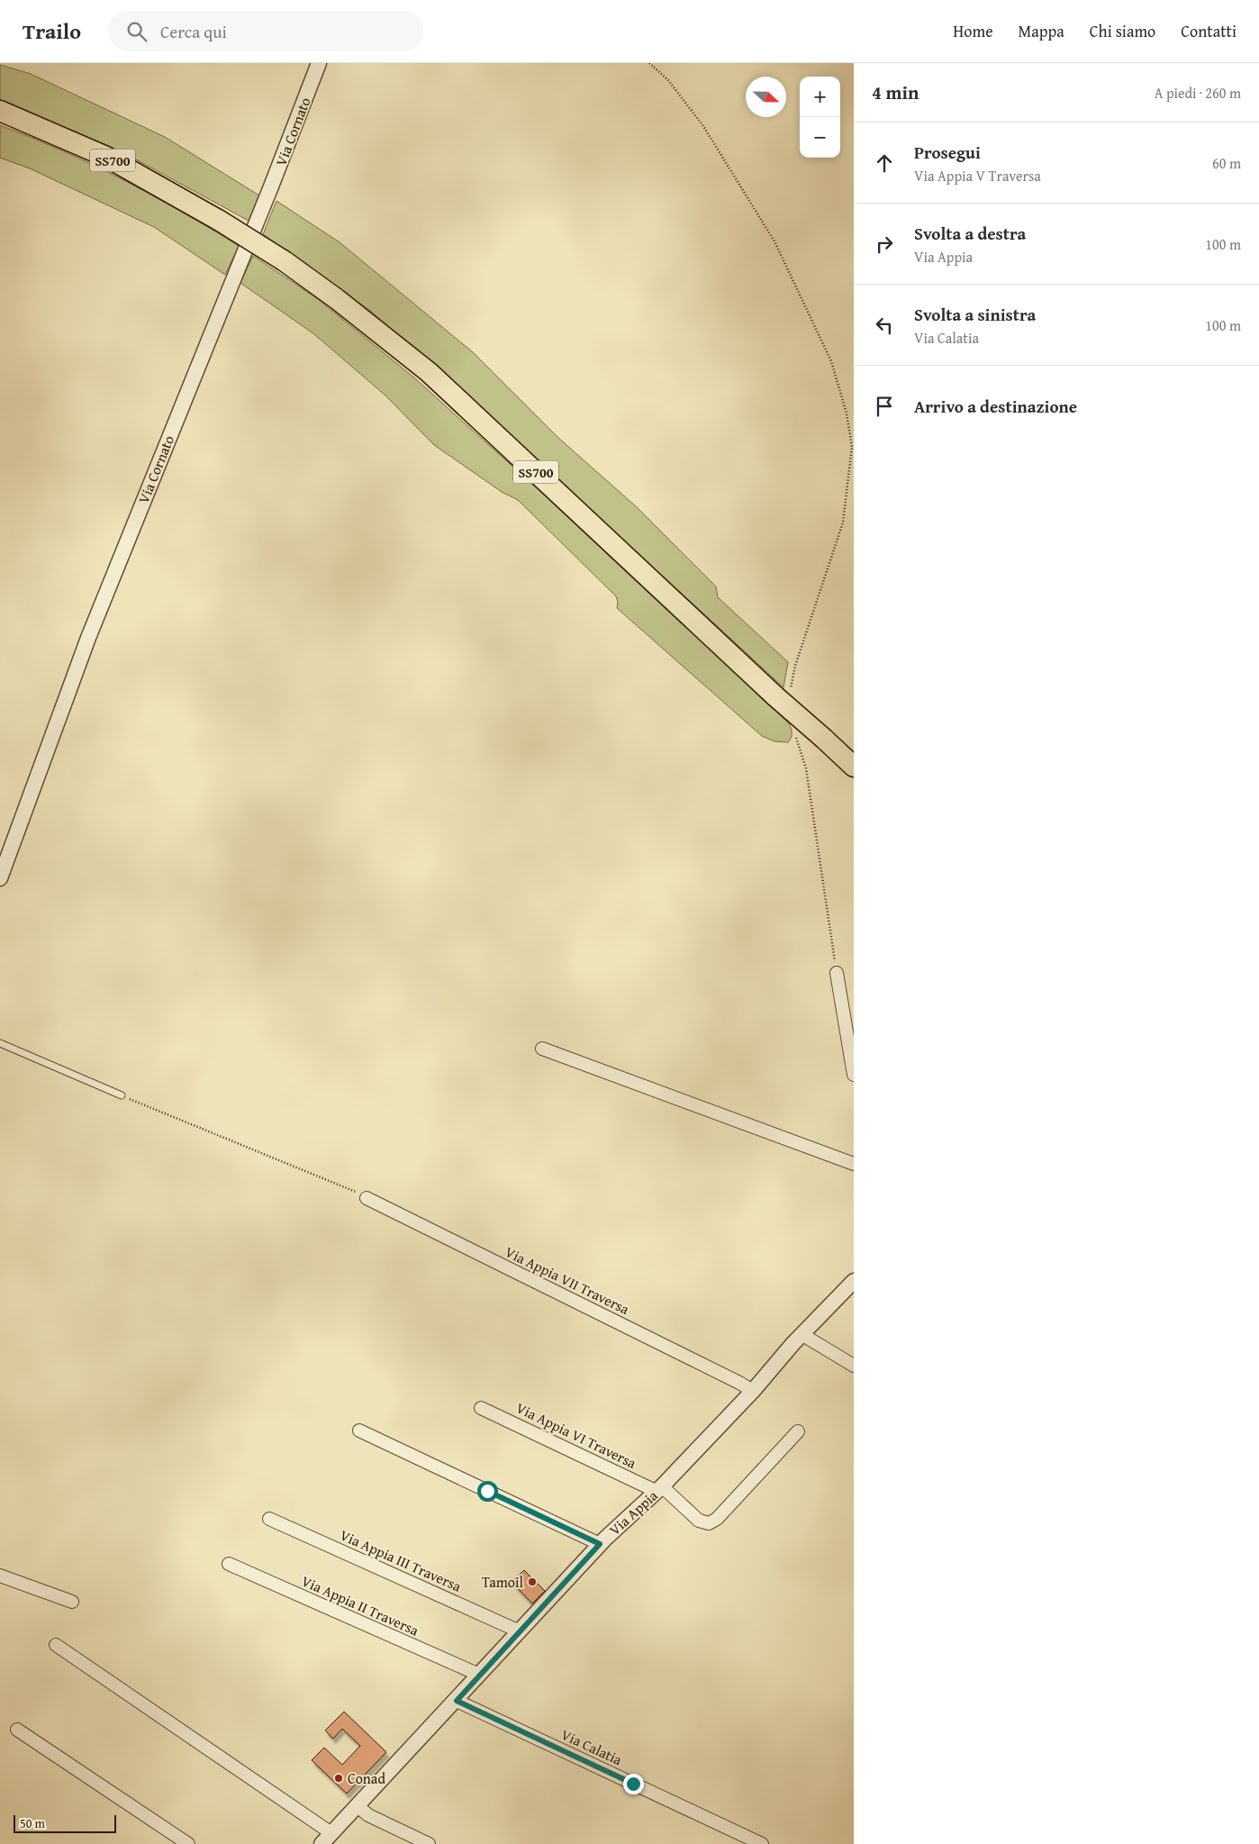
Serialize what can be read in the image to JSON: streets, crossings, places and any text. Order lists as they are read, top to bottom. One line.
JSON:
{"streets":{"highway":["SS700"],"street":["Via Cornato","Via Appia VII Traversa","Via Appia VI Traversa","Via Appia","Via Appia III Traversa","Via Appia II Traversa","Via Calatia"]},"crossings":[["Via Appia VII Traversa","Via Appia"],["Via Appia VI Traversa","Via Appia"],["Via Appia","Via Appia III Traversa"],["Via Appia","Via Appia II Traversa"],["Via Appia","Via Calatia"]],"places":["Tamoil","Conad"],"scale_bar":"50 m","north":"right","page":{"header":"Trailo","search":"Cerca qui","nav":["Home","Mappa","Chi siamo","Contatti"],"heading":["4 min","A piedi · 260 m"],"map_buttons":["+","−"],"list":[["Prosegui","Via Appia V Traversa","60 m"],["Svolta a destra","Via Appia","100 m"],["Svolta a sinistra","Via Calatia","100 m"],"Arrivo a destinazione"],"scale":"50 m"}}
